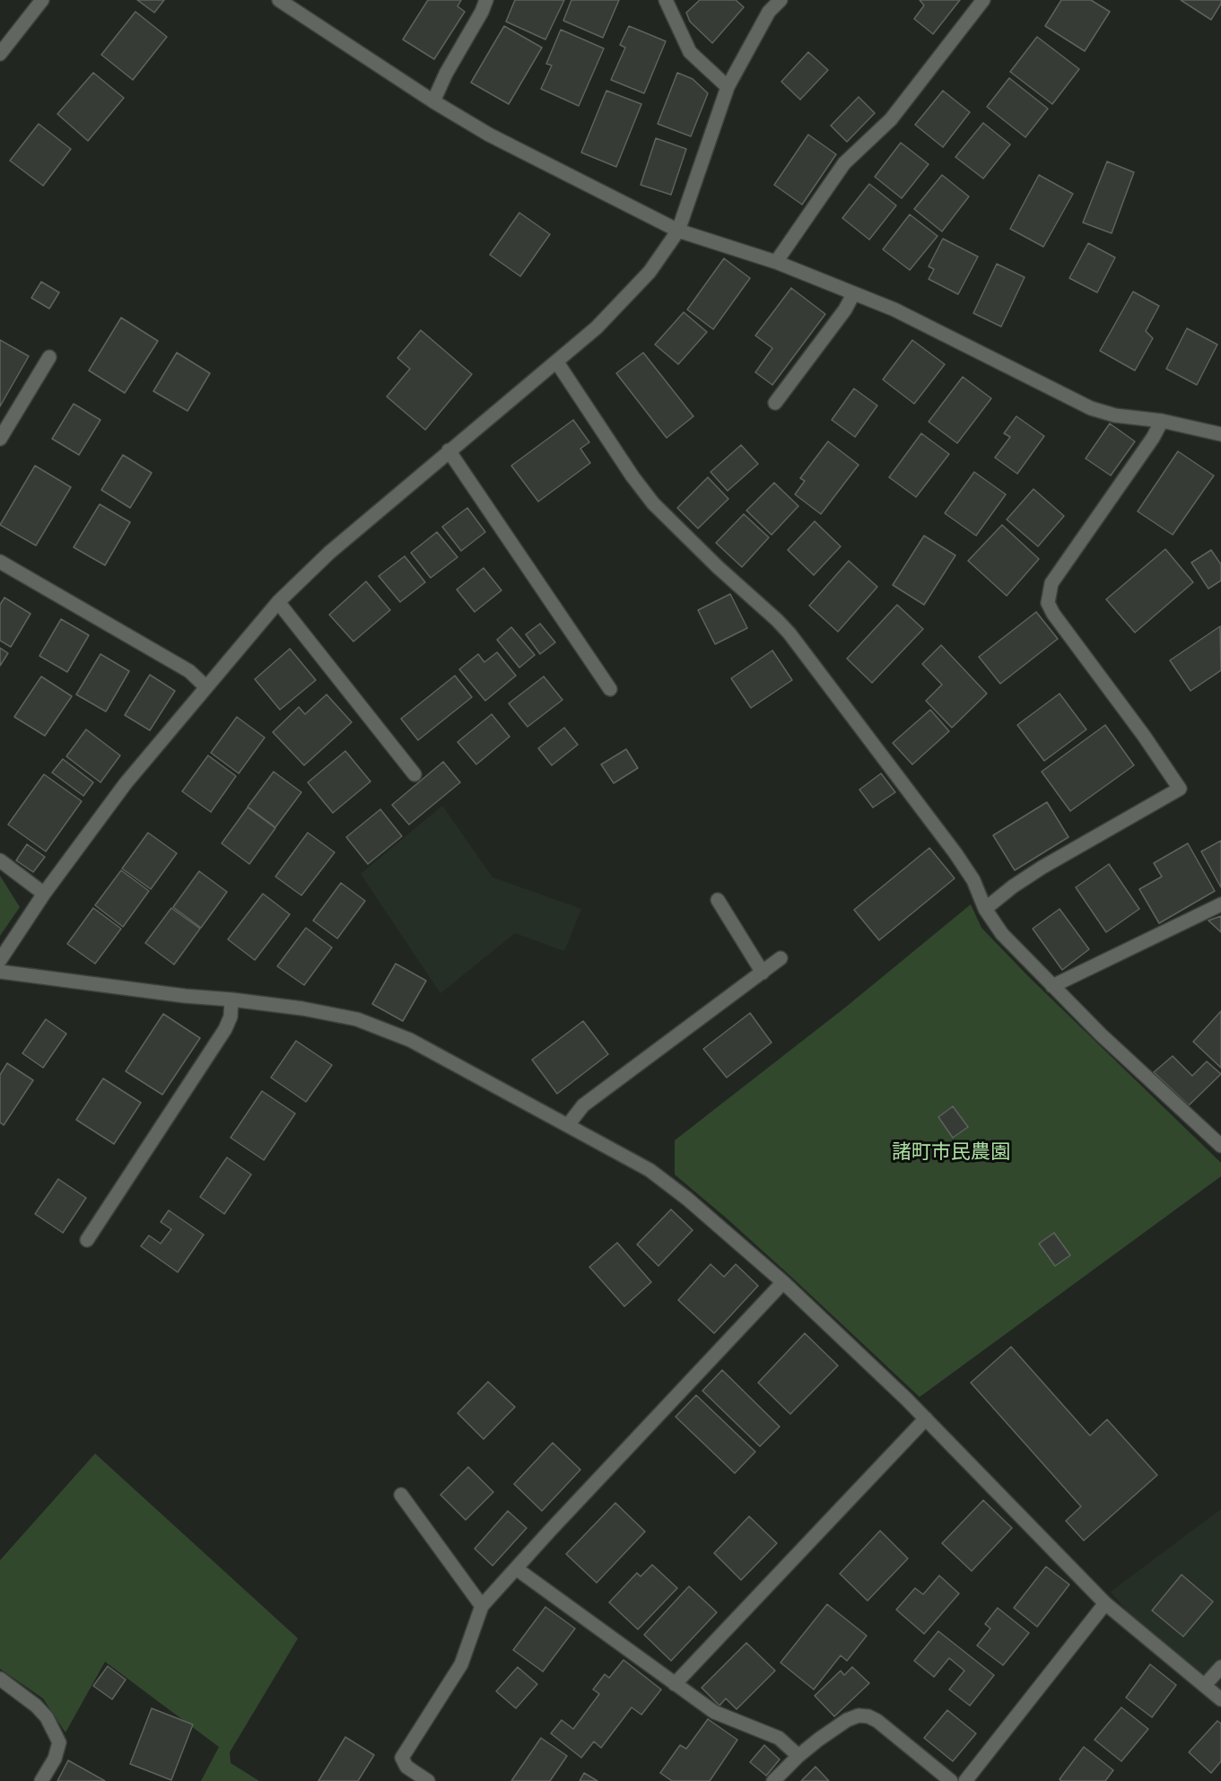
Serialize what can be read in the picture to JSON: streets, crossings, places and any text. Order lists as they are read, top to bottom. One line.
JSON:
{"parks":["諸町市民農園"]}
